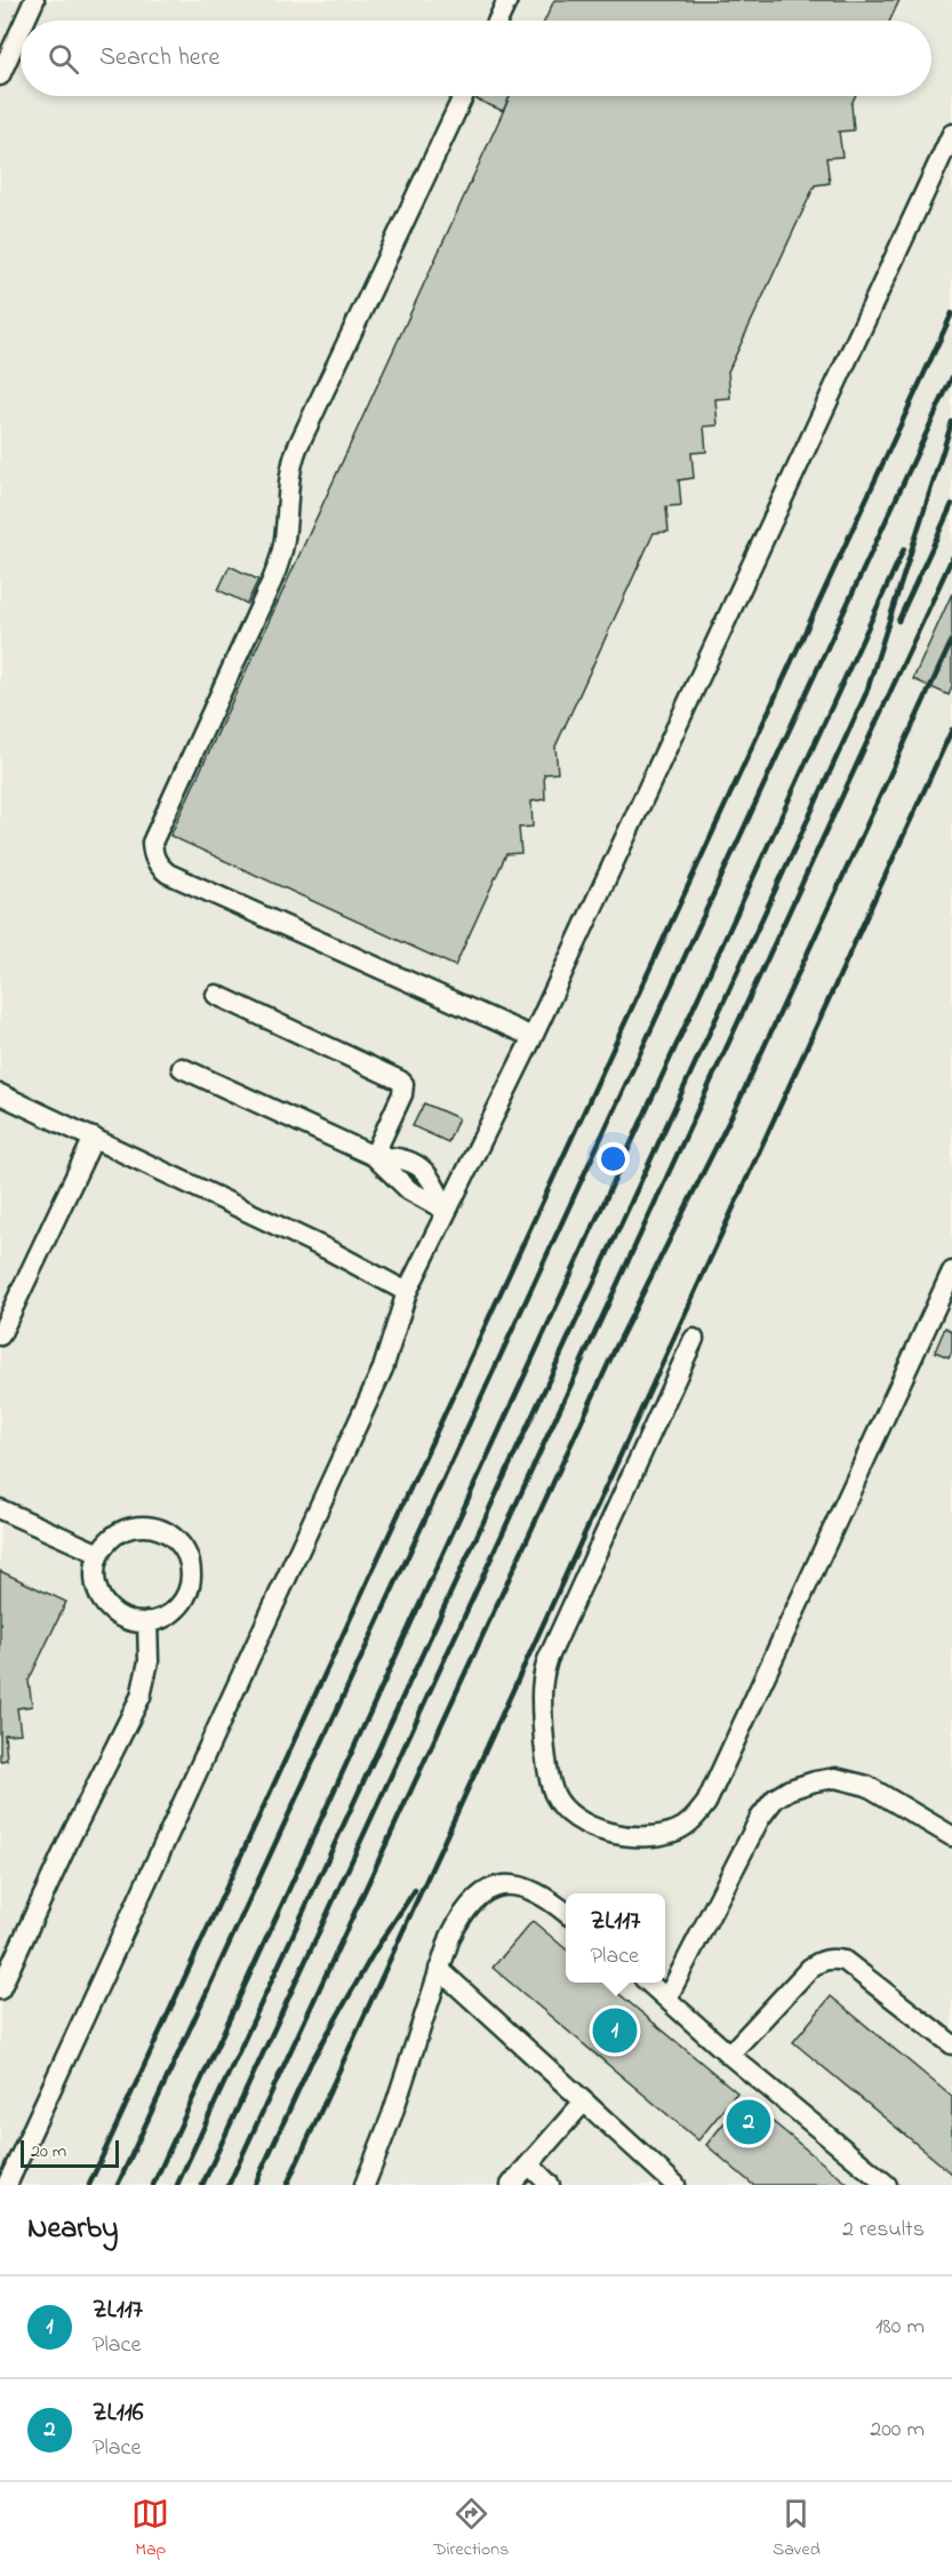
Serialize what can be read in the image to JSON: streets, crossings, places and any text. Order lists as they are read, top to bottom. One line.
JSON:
{"scale_bar":"20 m","page":{"search":"Search here","popup":["ZL117","Place"],"pins":["1","2"],"scale":"20 m","heading":["Nearby","2 results"],"list":[{"mark":"1","name":"ZL117","note":"Place","value":"180 m"},{"mark":"2","name":"ZL116","note":"Place","value":"200 m"}],"nav":["Map","Directions","Saved"]}}
